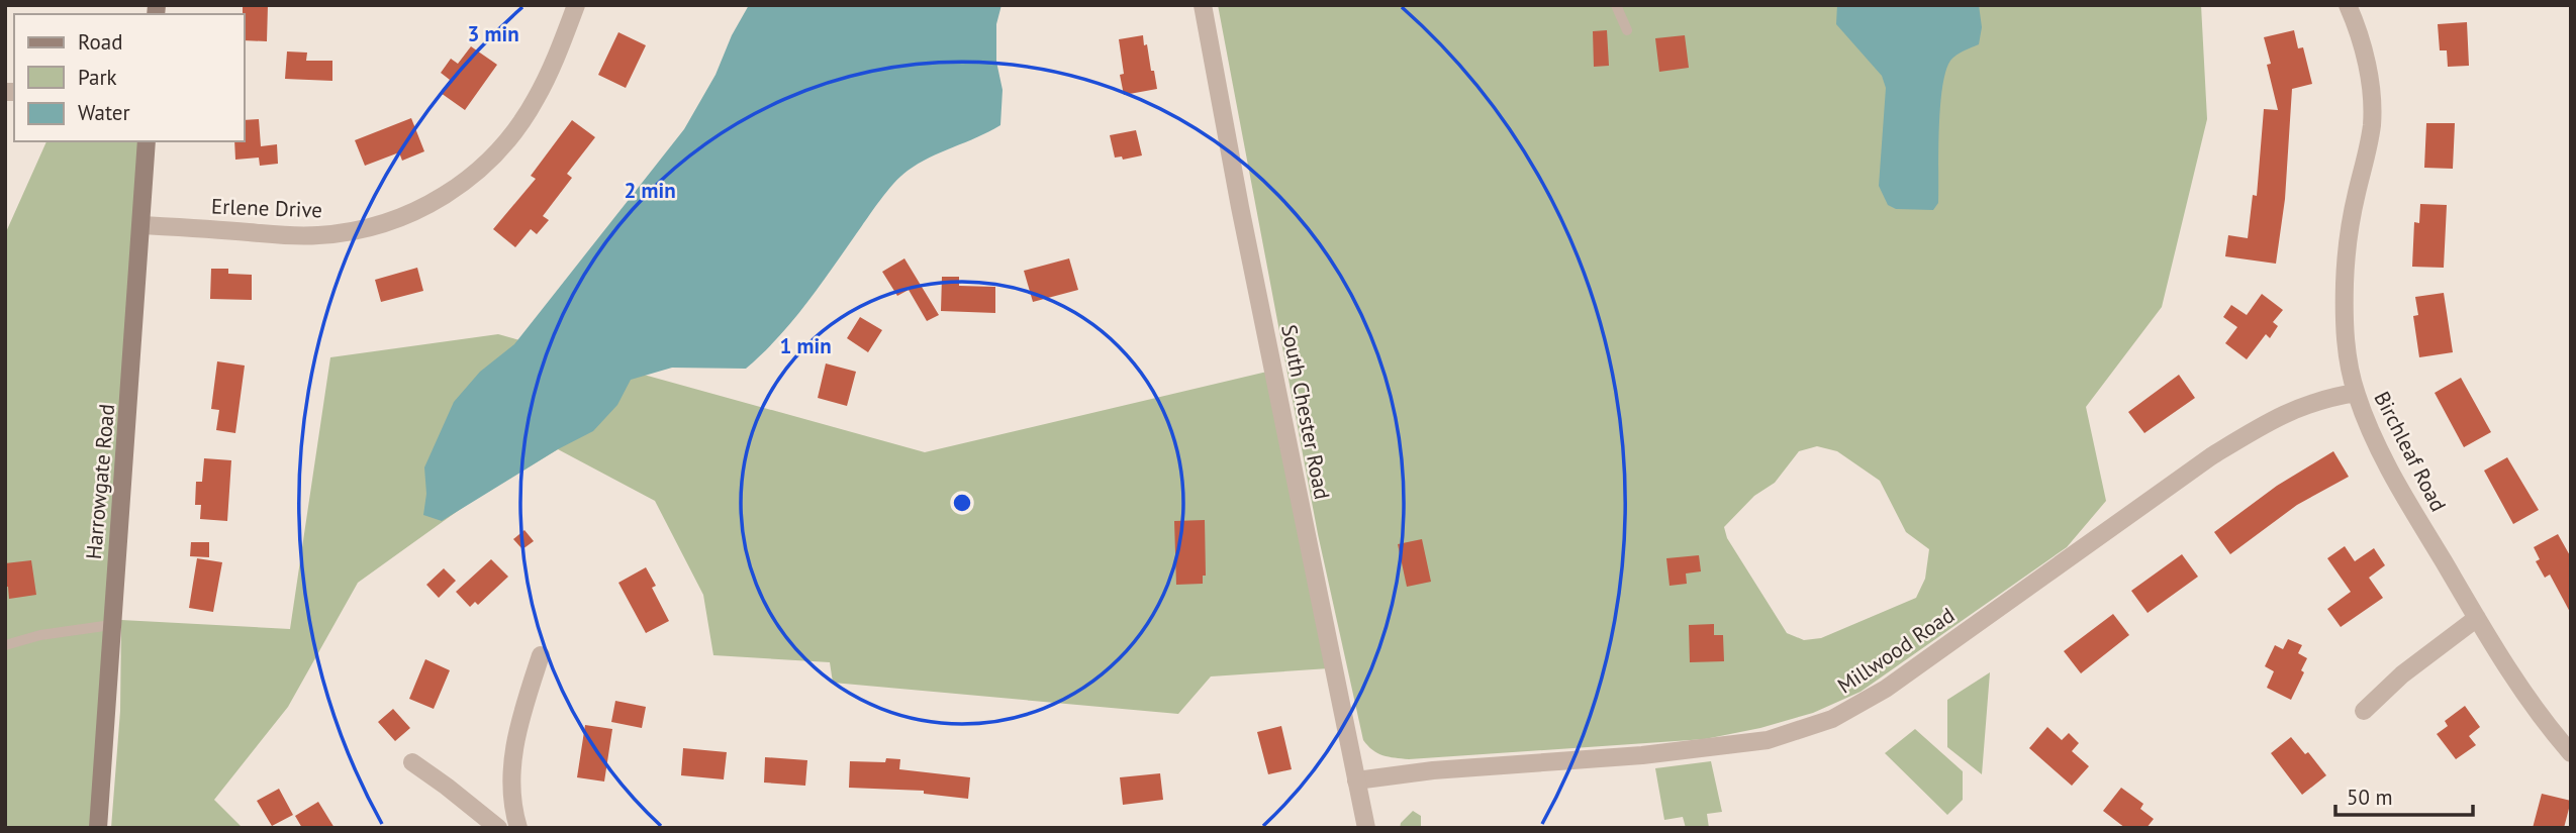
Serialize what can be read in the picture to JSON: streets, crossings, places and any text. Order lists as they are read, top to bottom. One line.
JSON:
{"streets":{"main road":["Harrowgate Road"],"street":["Erlene Drive","South Chester Road","Birchleaf Road","Millwood Road"]},"crossings":[["Erlene Drive","Harrowgate Road"],["South Chester Road","Millwood Road"],["Birchleaf Road","Millwood Road"]],"legend":["Road","Park","Water"],"scale_bar":"50 m","rings":["3 min","2 min","1 min"]}
